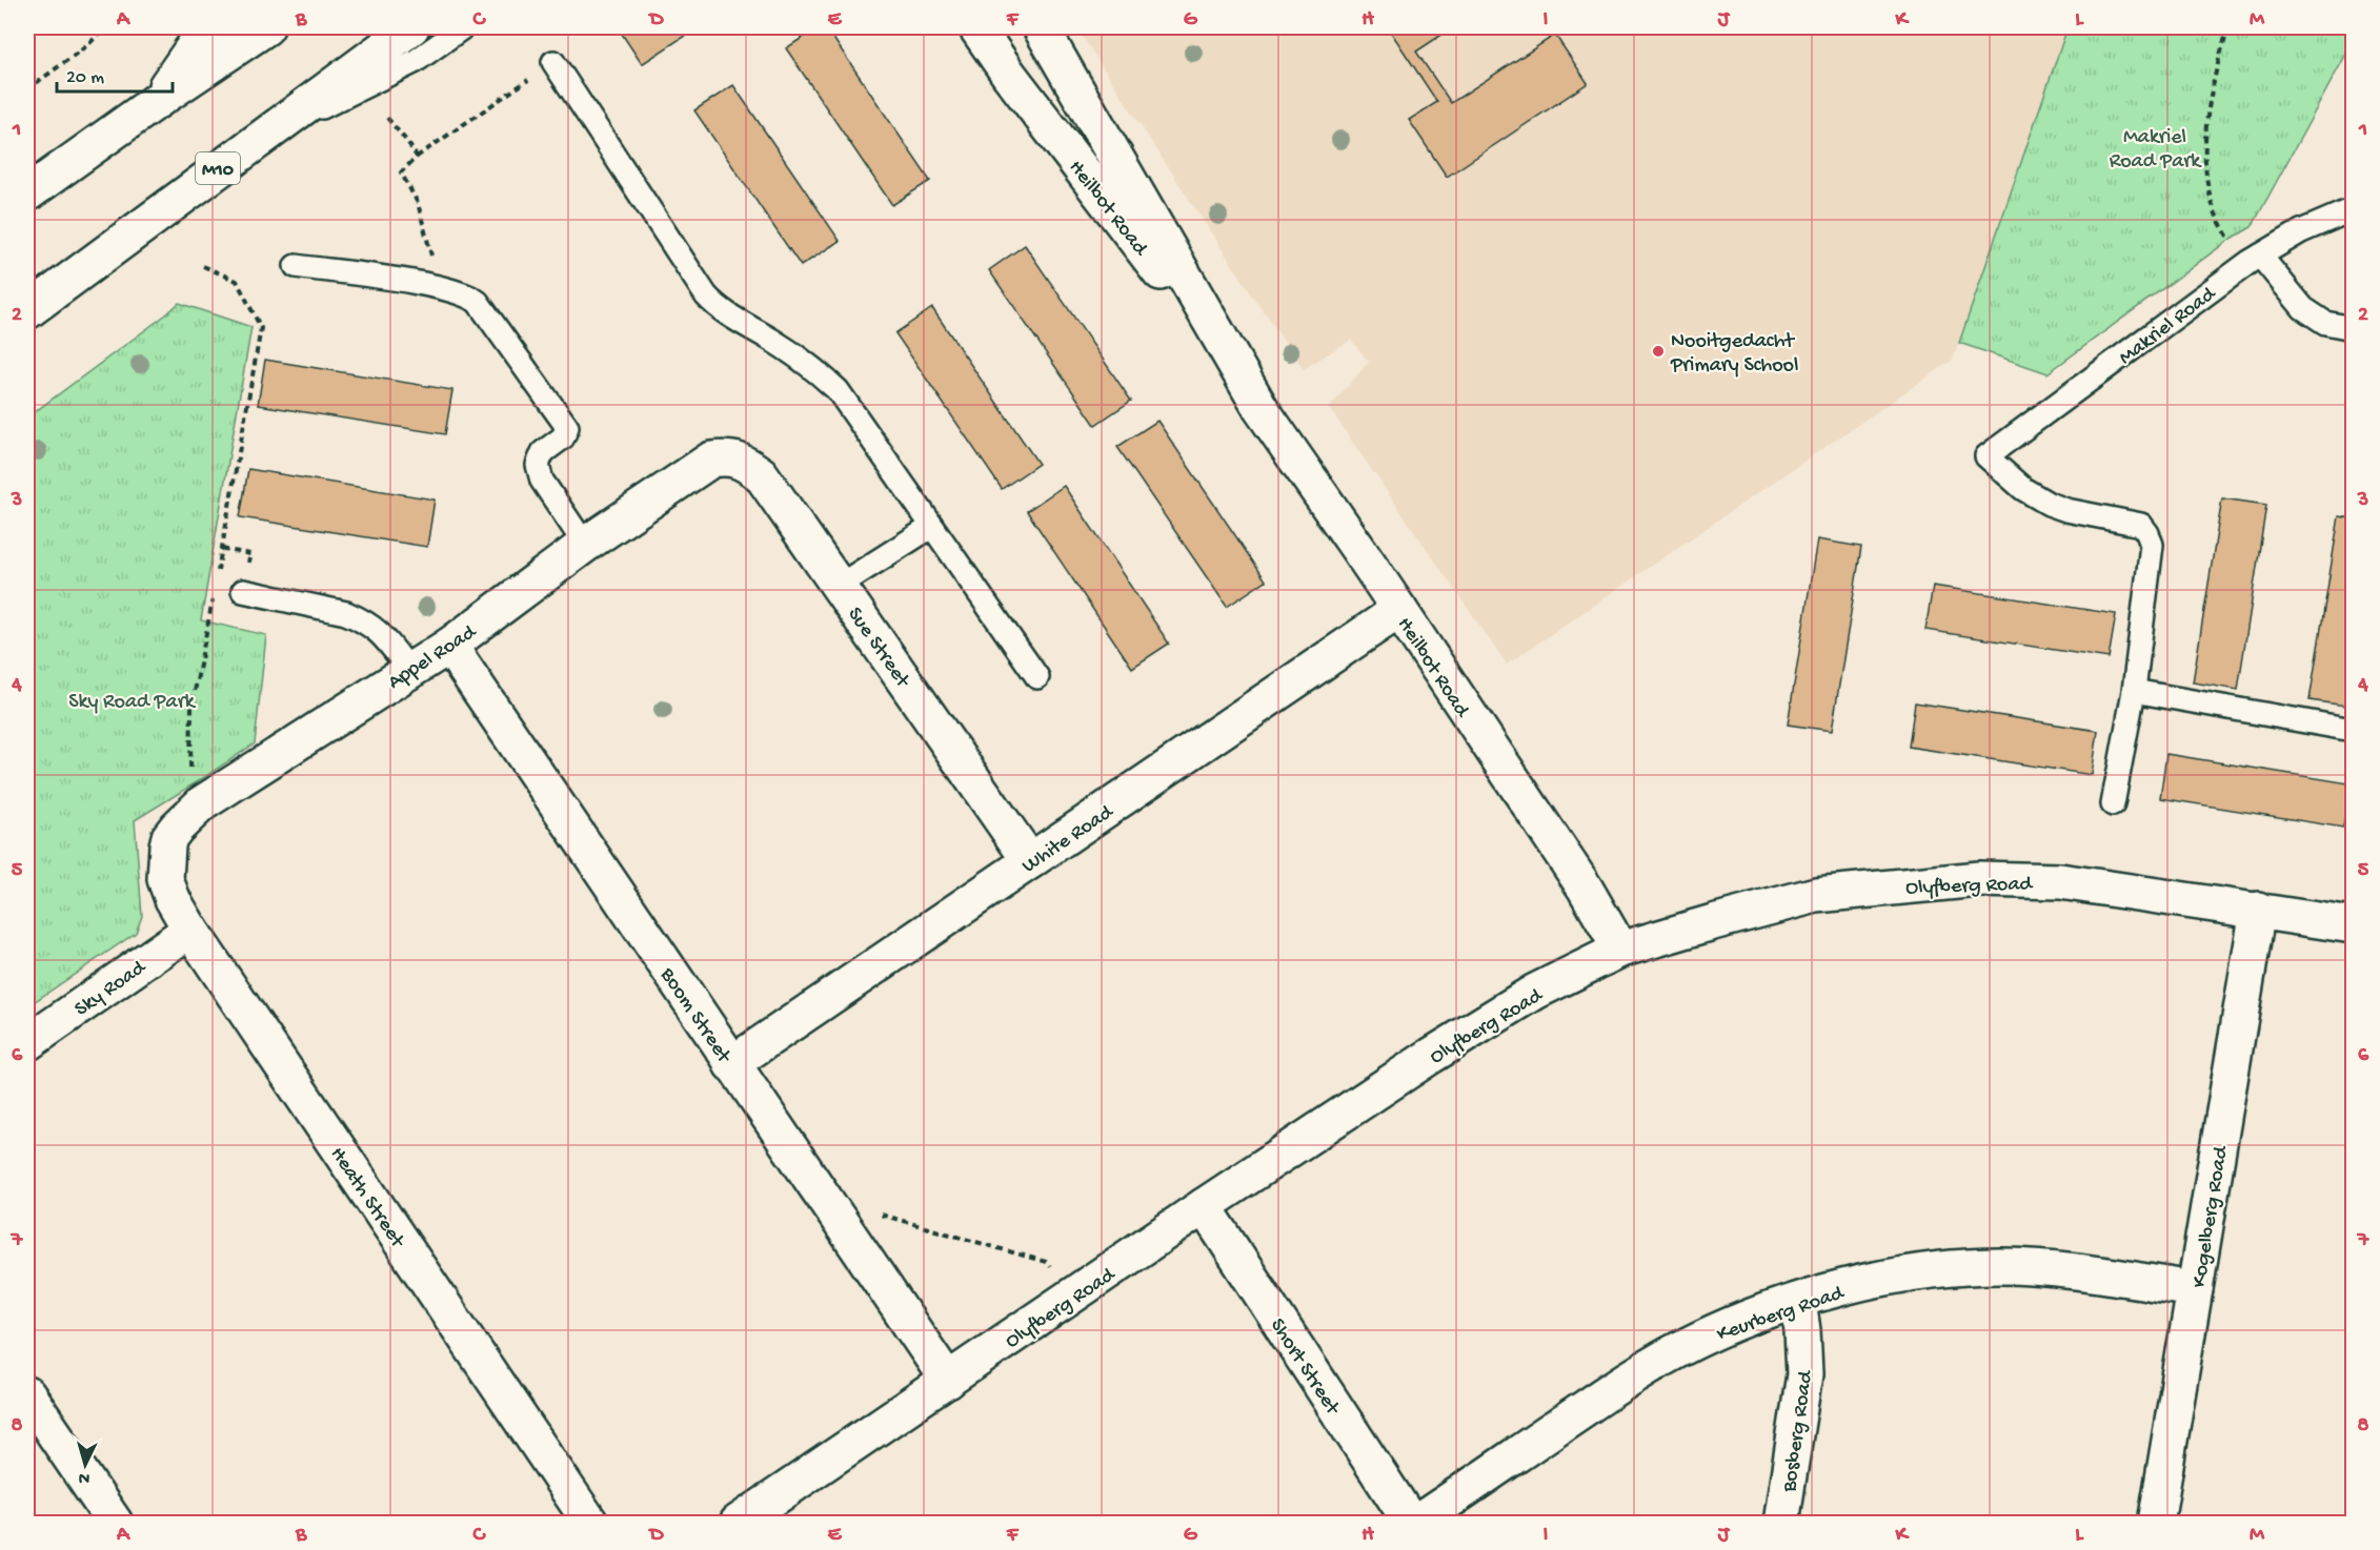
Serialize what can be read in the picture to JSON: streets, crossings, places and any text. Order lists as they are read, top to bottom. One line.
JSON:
{"streets":{"street":["M10","Heilbot Road","Sue Street","Appel Road","White Road","Olyfberg Road","Sky Road","Boom Street","Heath Street","Kogelberg Road","Keurberg Road","Short Street","Bosberg Road"],"lane":["Makriel Road"]},"crossings":[["Heilbot Road","White Road"],["Heilbot Road","Olyfberg Road"],["Sue Street","Appel Road"],["Sue Street","White Road"],["Appel Road","Boom Street"],["Appel Road","Heath Street"],["White Road","Boom Street"],["Olyfberg Road","Boom Street"],["Olyfberg Road","Kogelberg Road"],["Olyfberg Road","Short Street"],["Sky Road","Heath Street"],["Kogelberg Road","Keurberg Road"],["Keurberg Road","Bosberg Road"]],"parks":["Makriel Road Park","Sky Road Park"],"places":["Nooitgedacht Primary School"],"scale_bar":"20 m","north":"bottom","grid":{"columns":["A","B","C","D","E","F","G","H","I","J","K","L","M"],"rows":["1","2","3","4","5","6","7","8"]}}
